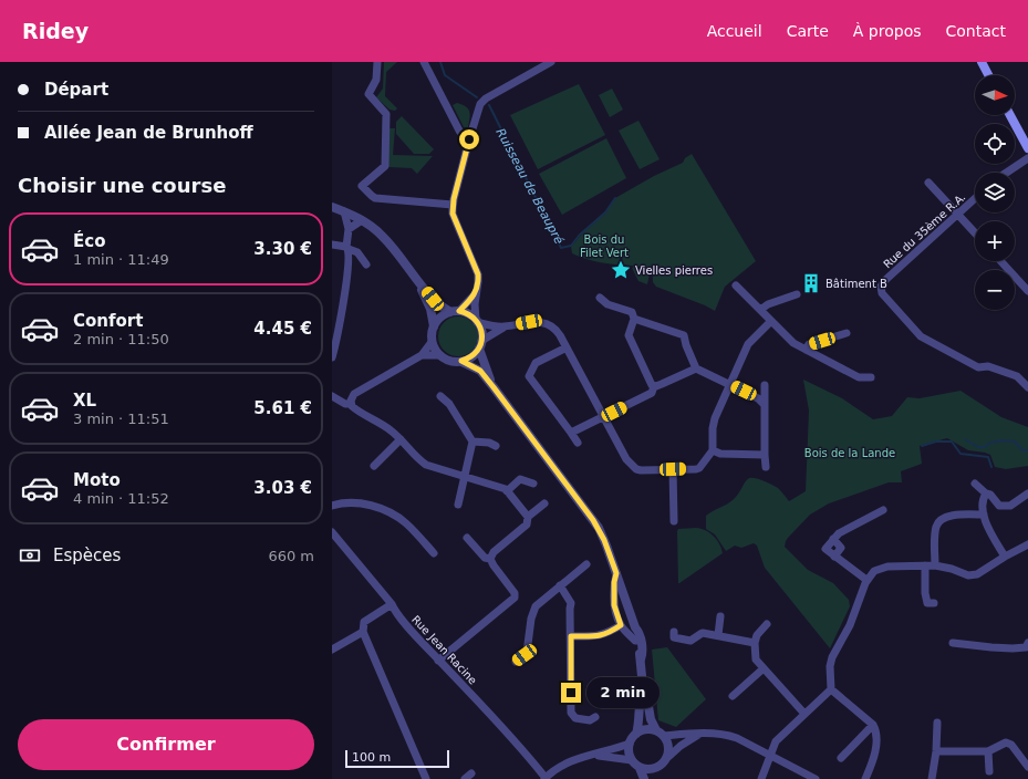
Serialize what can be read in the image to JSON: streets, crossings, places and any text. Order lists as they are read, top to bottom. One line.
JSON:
{"streets":{"street":["Rue du 35ème R.A.","Rue Jean Racine"]},"water":["Ruisseau de Beaupré"],"parks":["Bois du Filet Vert","Bois de la Lande"],"places":{"place":["Vielles pierres"],"building":["Bâtiment B"]},"scale_bar":"100 m","north":"right","page":{"header":"Ridey","nav":["Accueil","Carte","À propos","Contact"],"banner":["Départ","Allée Jean de Brunhoff"],"map_buttons":["+","−"],"heading":"Choisir une course","list":[{"name":"Éco","note":"1 min · 11:49","value":"3.30 €"},{"name":"Confort","note":"2 min · 11:50","value":"4.45 €"},{"name":"XL","note":"3 min · 11:51","value":"5.61 €"},{"name":"Moto","note":"4 min · 11:52","value":"3.03 €"}],"pay":["Espèces","660 m"],"bubble":"2 min","buttons":"Confirmer","scale":"100 m"}}
